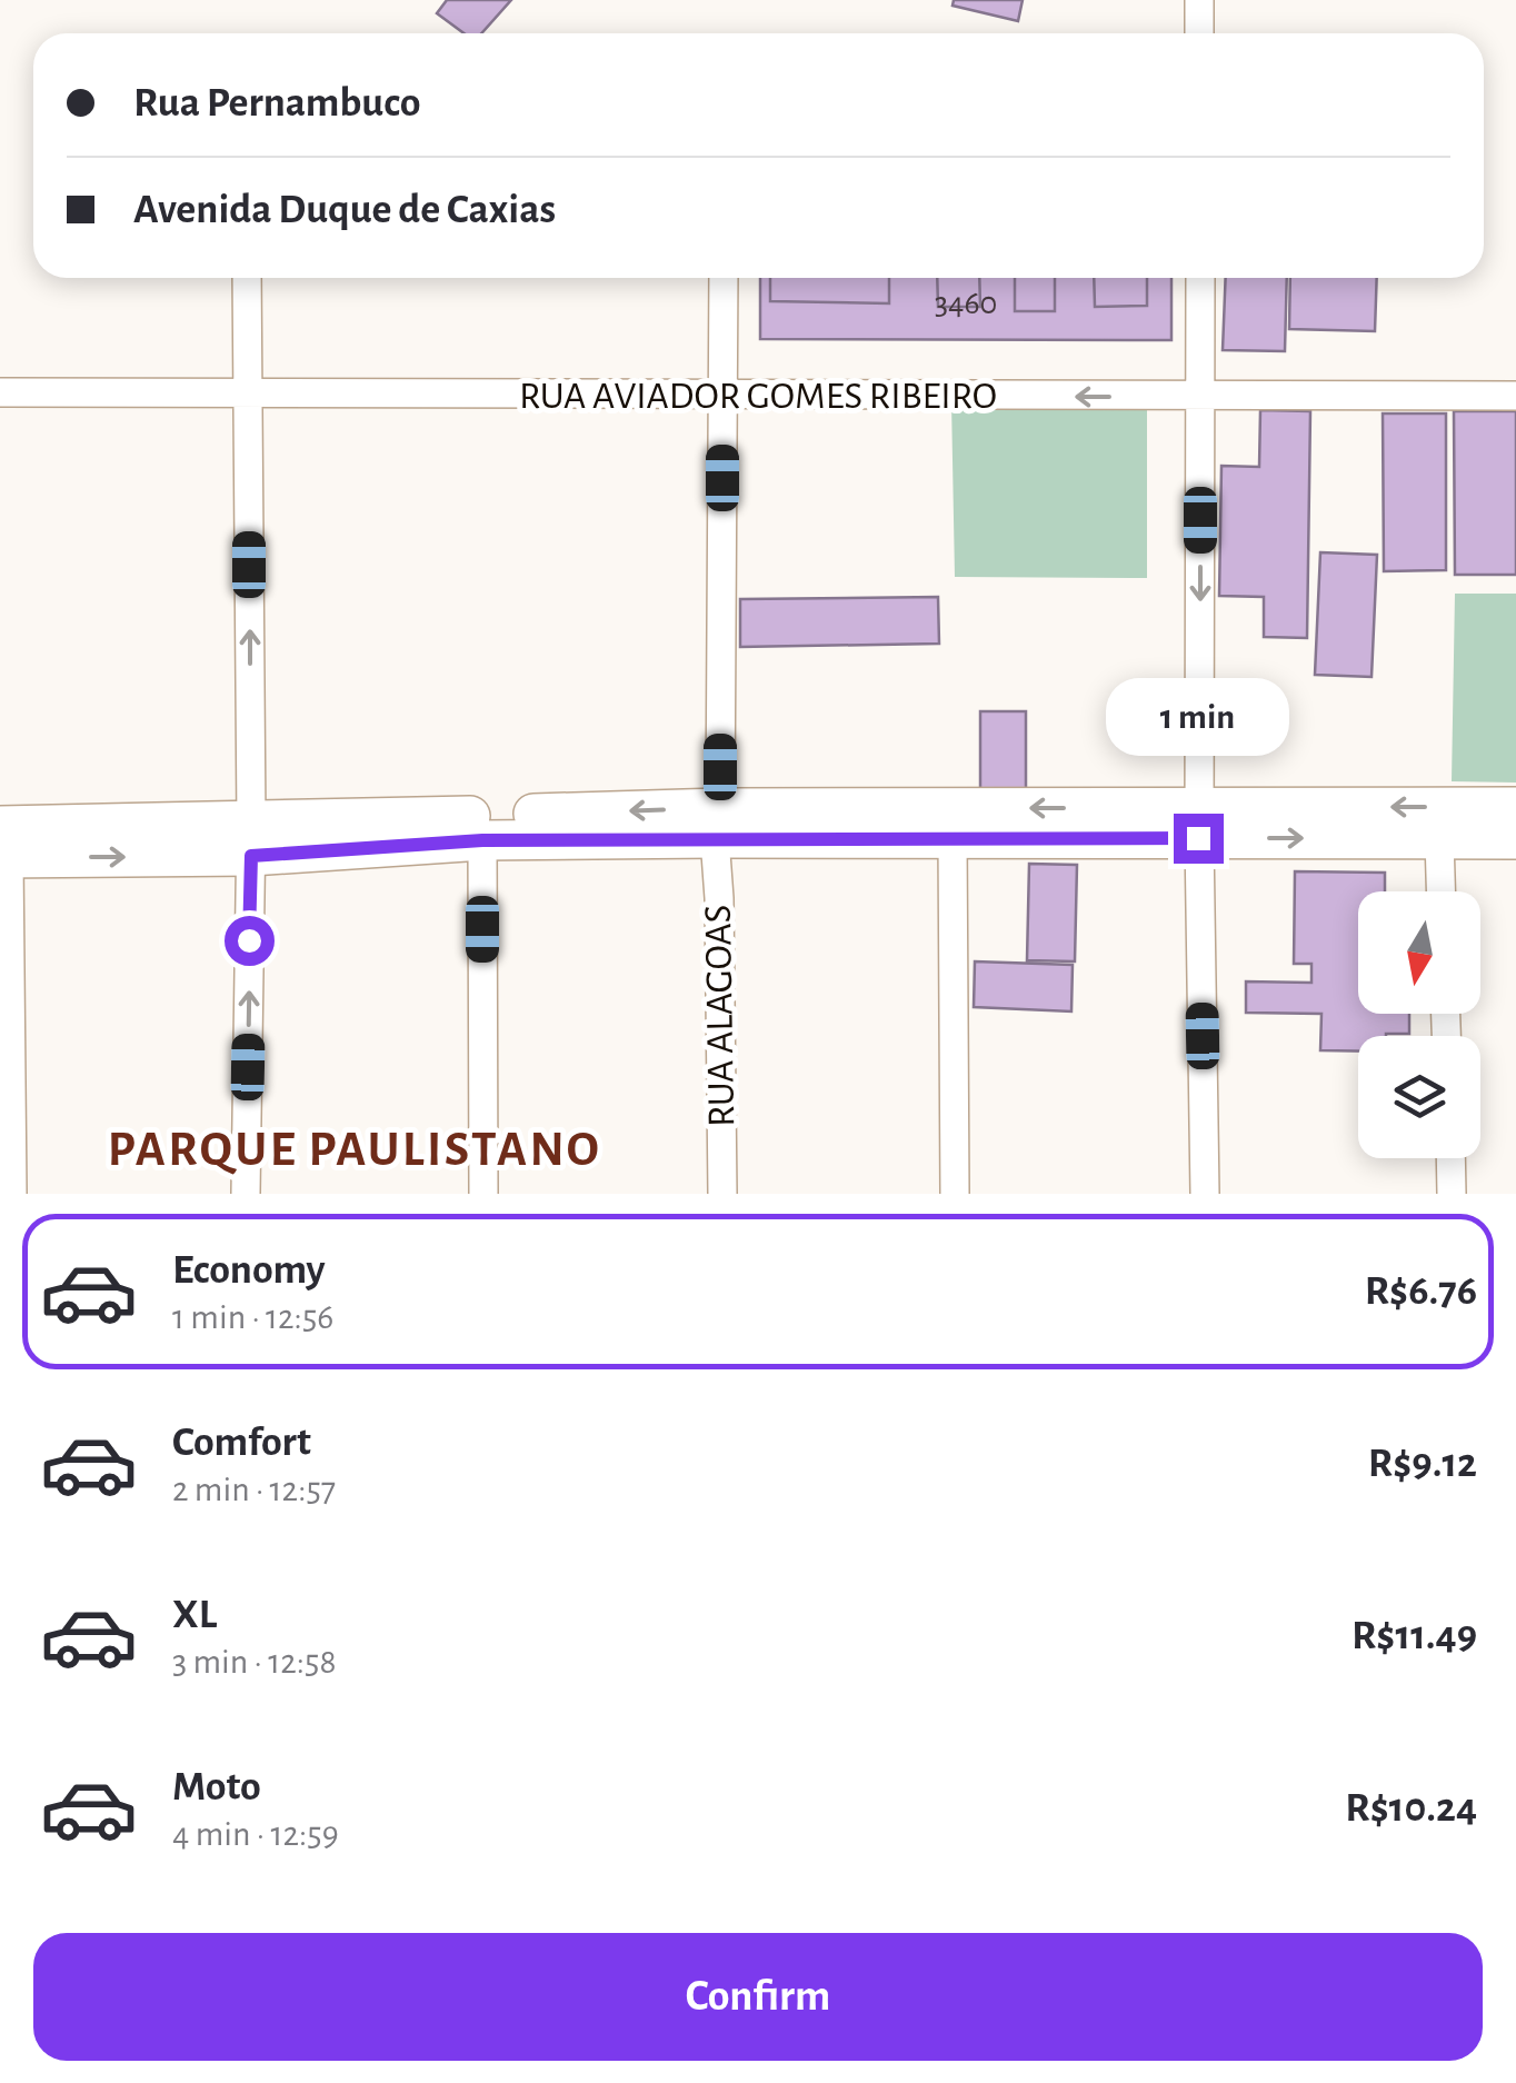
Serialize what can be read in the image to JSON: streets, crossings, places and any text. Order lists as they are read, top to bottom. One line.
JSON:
{"streets":{"street":["RUA AVIADOR GOMES RIBEIRO","RUA ALAGOAS"]},"crossings":[["RUA AVIADOR GOMES RIBEIRO","RUA ALAGOAS"]],"districts":["PARQUE PAULISTANO"],"house_numbers":["3460"],"north":"bottom","page":{"banner":["Rua Pernambuco","Avenida Duque de Caxias"],"bubble":"1 min","list":[{"name":"Economy","note":"1 min · 12:56","value":"R$6.76"},{"name":"Comfort","note":"2 min · 12:57","value":"R$9.12"},{"name":"XL","note":"3 min · 12:58","value":"R$11.49"},{"name":"Moto","note":"4 min · 12:59","value":"R$10.24"}],"buttons":"Confirm"}}
